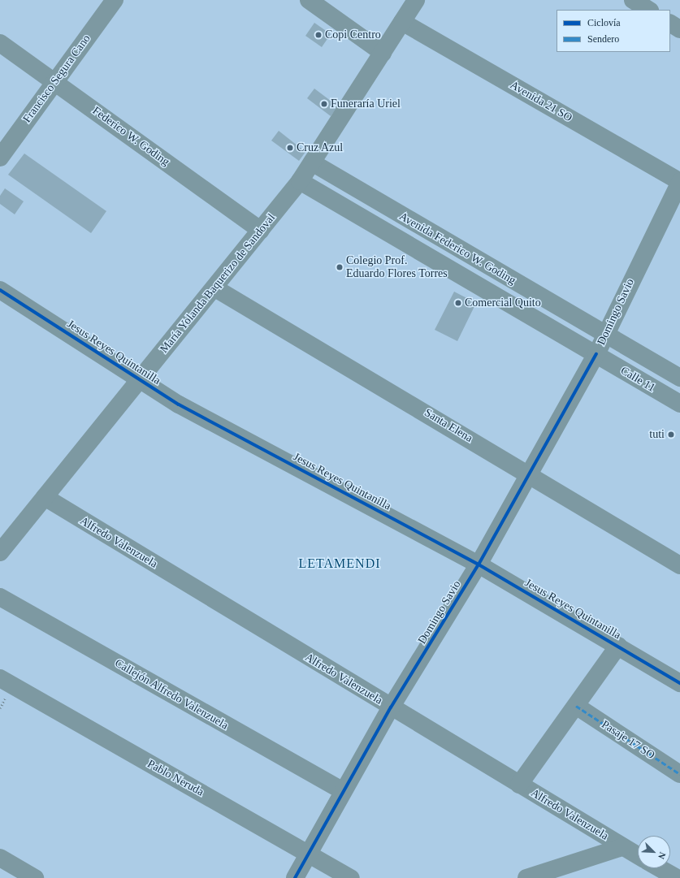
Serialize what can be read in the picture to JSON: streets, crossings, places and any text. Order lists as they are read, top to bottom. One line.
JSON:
{"streets":{"street":["Francisco Segura Cano","Avenida 21 SO","Federico W. Goding","Avenida Federico W. Goding","María Yolanda Baquerizo de Sandoval","Domingo Savio","Jesus Reyes Quintanilla","Calle 11","Santa Elena","Alfredo Valenzuela","Callejón Alfredo Valenzuela","Pasaje 17 SO","Pablo Neruda"]},"crossings":[["Francisco Segura Cano","Federico W. Goding"],["Avenida 21 SO","María Yolanda Baquerizo de Sandoval"],["Avenida 21 SO","Domingo Savio"],["Federico W. Goding","María Yolanda Baquerizo de Sandoval"],["Avenida Federico W. Goding","María Yolanda Baquerizo de Sandoval"],["Avenida Federico W. Goding","Domingo Savio"],["María Yolanda Baquerizo de Sandoval","Jesus Reyes Quintanilla"],["María Yolanda Baquerizo de Sandoval","Calle 11"],["María Yolanda Baquerizo de Sandoval","Santa Elena"],["María Yolanda Baquerizo de Sandoval","Alfredo Valenzuela"],["Domingo Savio","Jesus Reyes Quintanilla"],["Domingo Savio","Calle 11"],["Domingo Savio","Santa Elena"],["Domingo Savio","Alfredo Valenzuela"],["Domingo Savio","Callejón Alfredo Valenzuela"],["Domingo Savio","Pablo Neruda"]],"districts":["LETAMENDI"],"places":["Copi Centro","Funeraría Uriel","Cruz Azul","Colegio Prof. Eduardo Flores Torres","Comercial Quito","tuti"],"legend":["Ciclovía","Sendero"],"north":"bottom right"}
